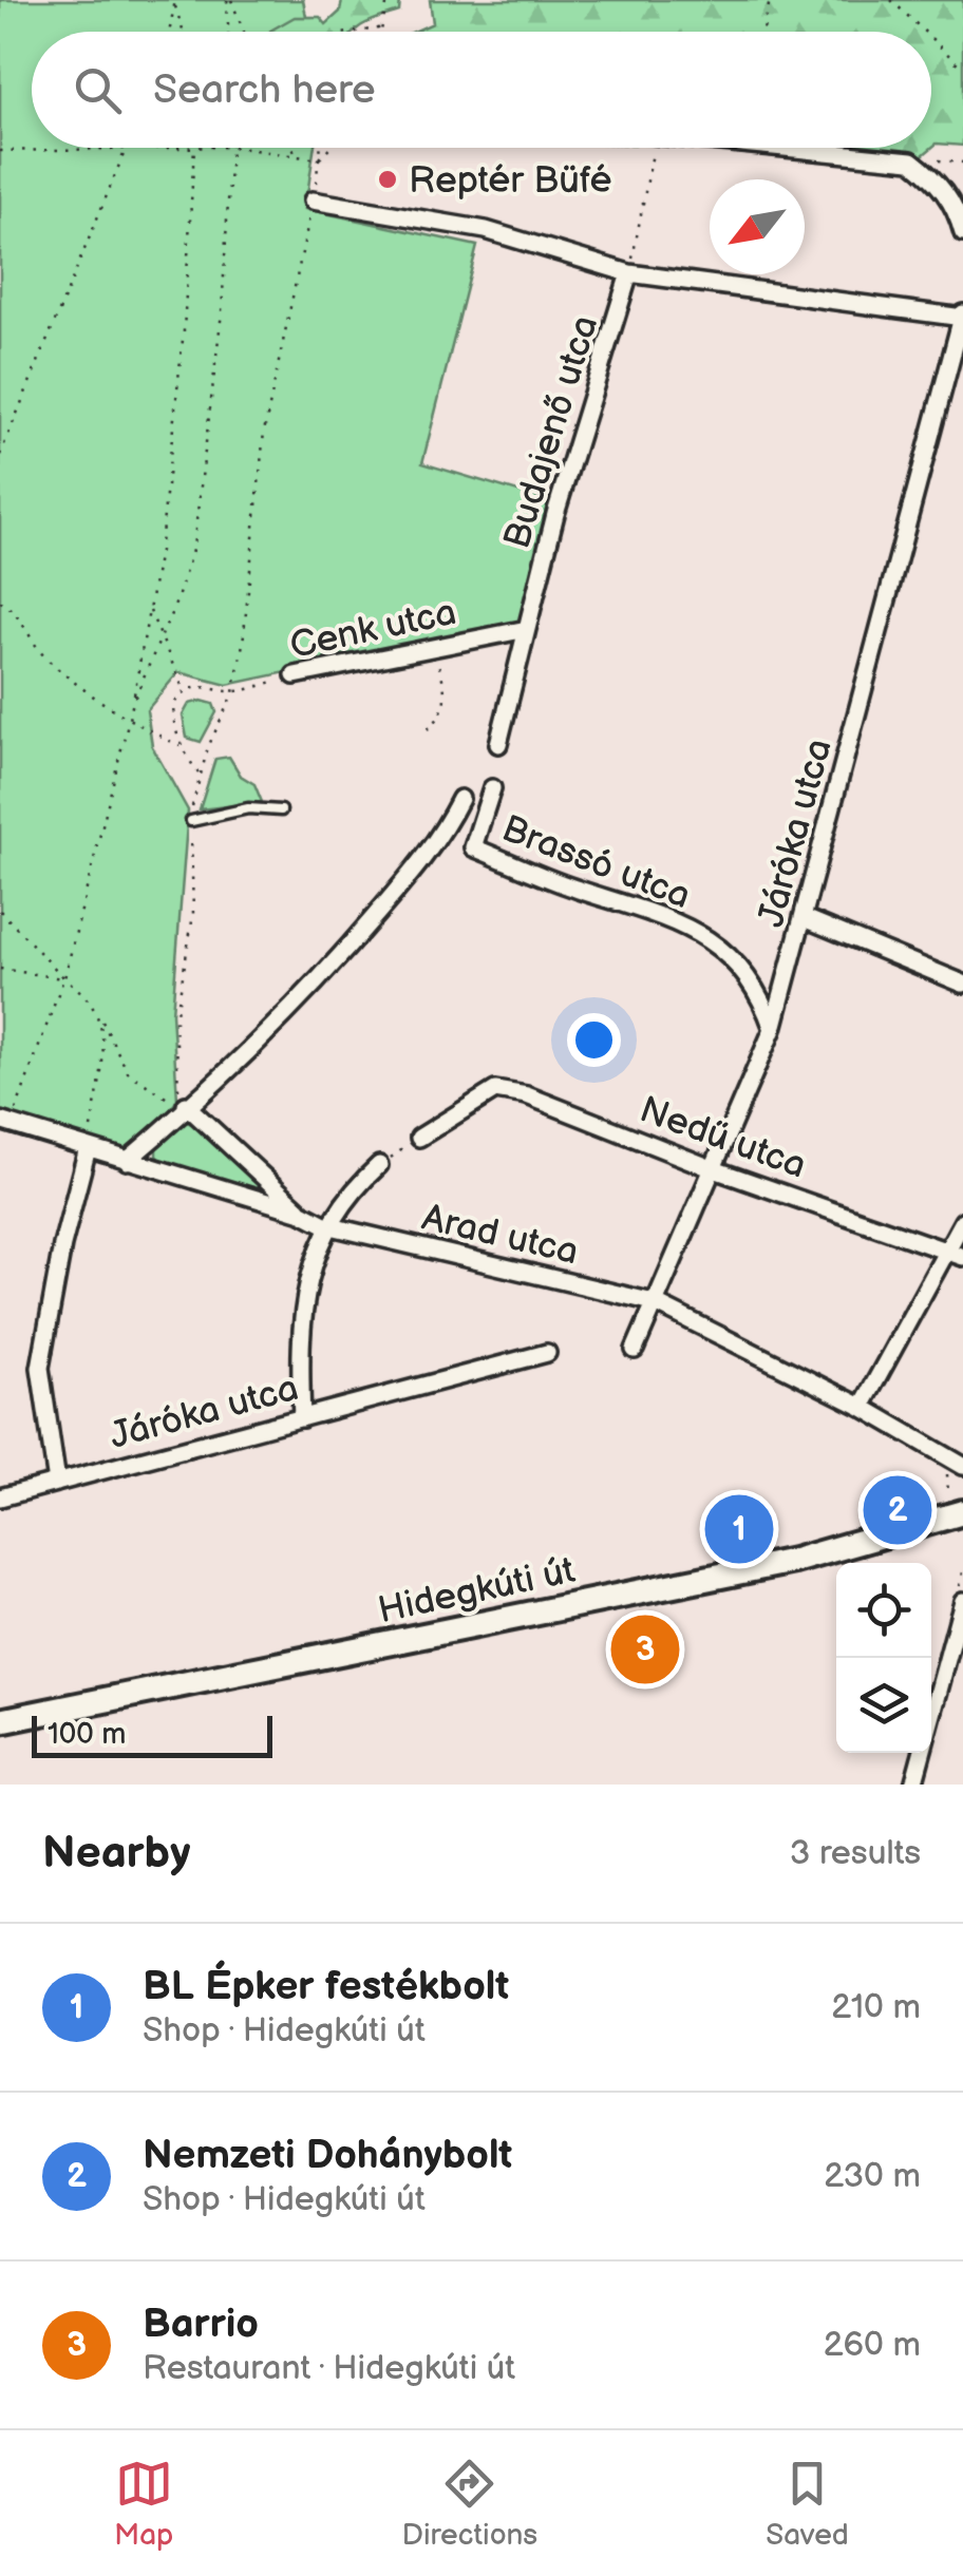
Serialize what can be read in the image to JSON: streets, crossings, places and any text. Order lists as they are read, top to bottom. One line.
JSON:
{"streets":{"main road":["Hidegkúti út"],"street":["Budajenő utca","Cenk utca","Járóka utca","Brassó utca","Nedű utca","Arad utca"]},"crossings":[["Budajenő utca","Cenk utca"],["Járóka utca","Brassó utca"],["Járóka utca","Nedű utca"],["Járóka utca","Arad utca"]],"places":["Reptér Büfé"],"scale_bar":"100 m","north":"bottom left","page":{"search":"Search here","pins":["2","1","3"],"scale":"100 m","heading":["Nearby","3 results"],"list":[{"mark":"1","name":"BL Épker festékbolt","note":"Shop · Hidegkúti út","value":"210 m"},{"mark":"2","name":"Nemzeti Dohánybolt","note":"Shop · Hidegkúti út","value":"230 m"},{"mark":"3","name":"Barrio","note":"Restaurant · Hidegkúti út","value":"260 m"}],"nav":["Map","Directions","Saved"]}}
